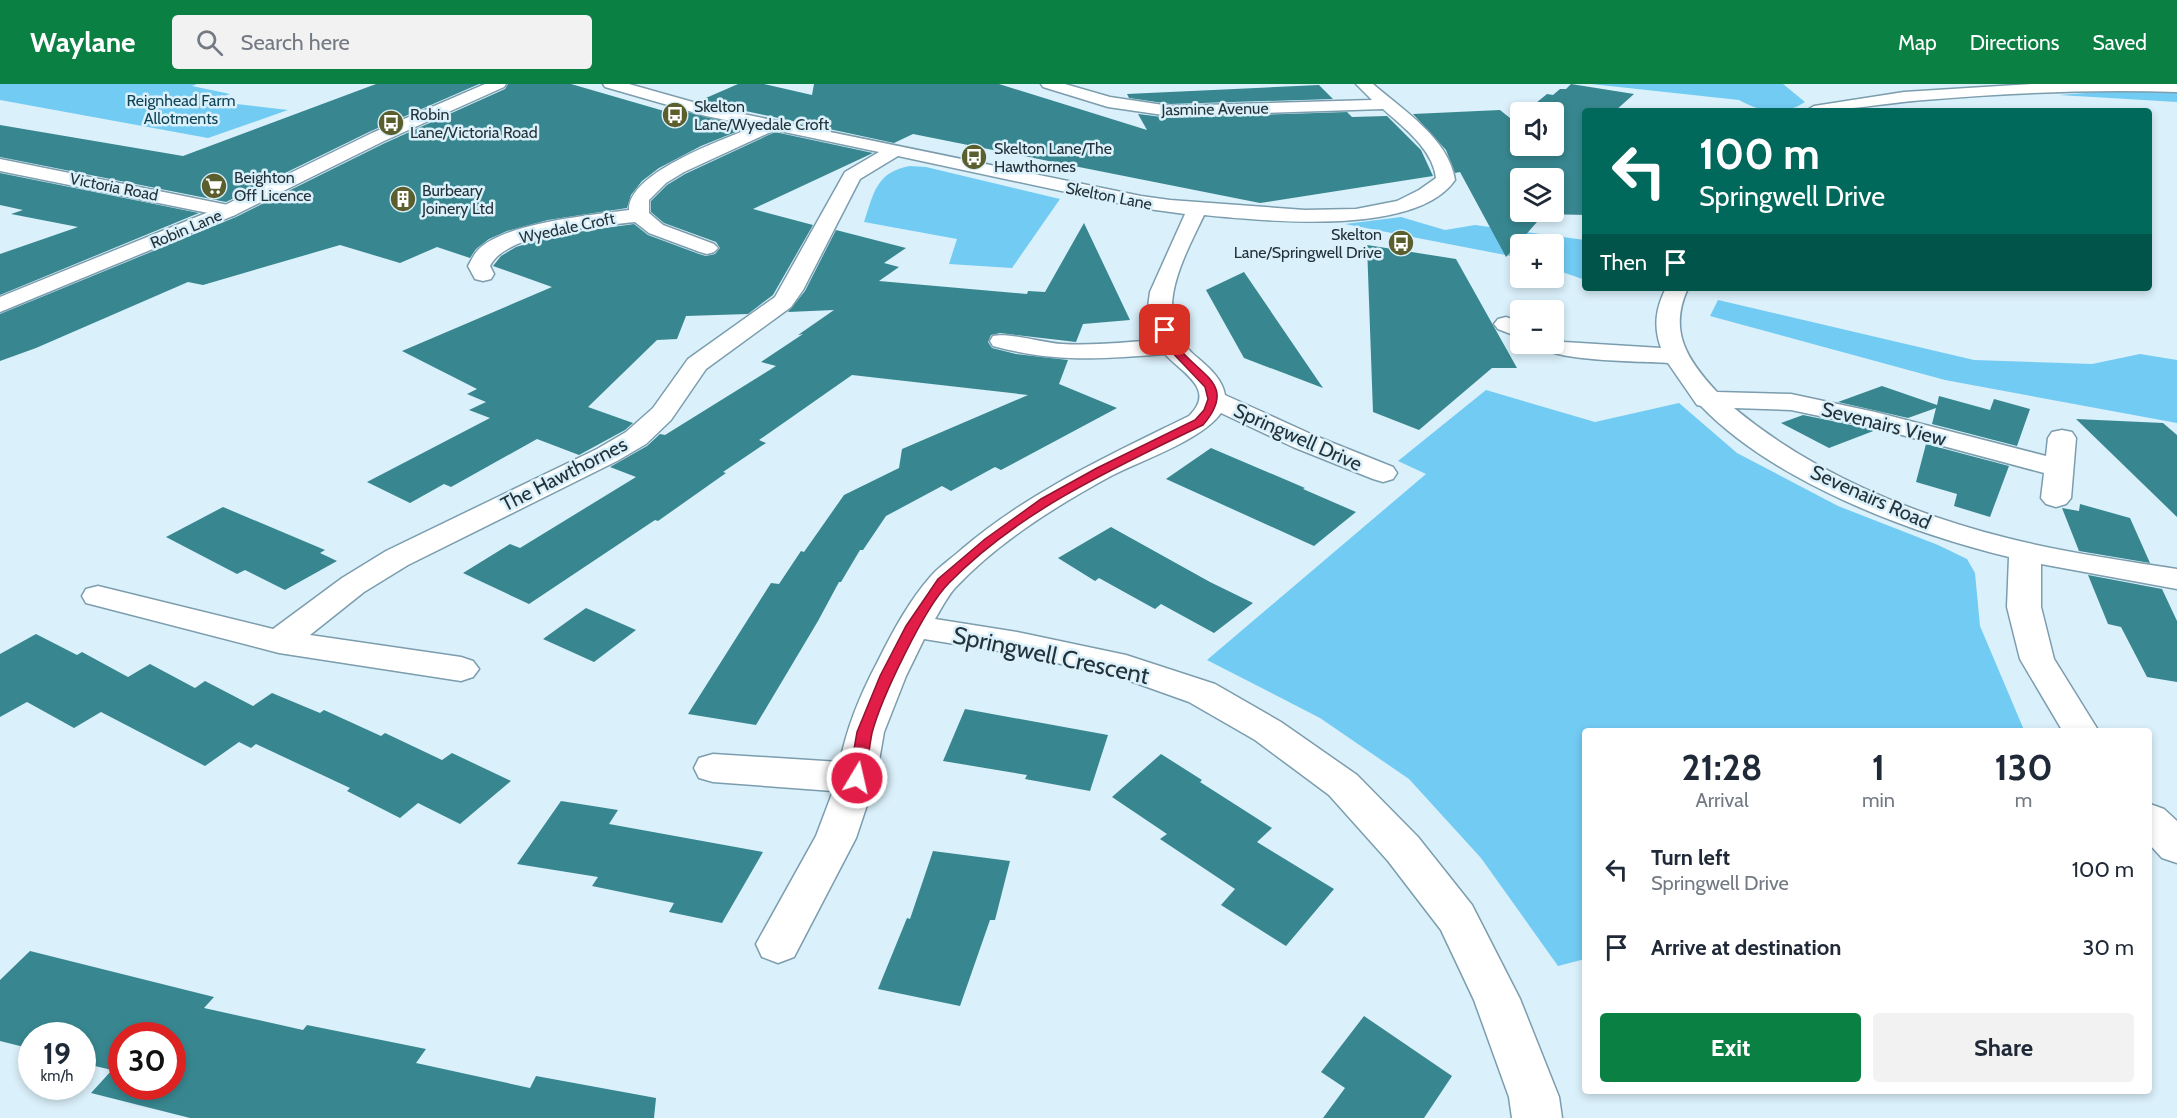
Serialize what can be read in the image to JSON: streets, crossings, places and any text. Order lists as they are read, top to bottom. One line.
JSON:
{"streets":{"street":["Jasmine Avenue","Victoria Road","Skelton Lane","Wyedale Croft","Robin Lane","Sevenairs View","Springwell Drive","The Hawthornes","Sevenairs Road","Springwell Crescent"]},"crossings":[["Jasmine Avenue","Skelton Lane"],["Victoria Road","Robin Lane"],["Skelton Lane","Wyedale Croft"],["Skelton Lane","Springwell Drive"],["Skelton Lane","The Hawthornes"],["Sevenairs View","Sevenairs Road"],["Springwell Drive","Springwell Crescent"]],"parks":["Reignhead Farm Allotments"],"places":{"bus stop":["Skelton Lane/Wyedale Croft","Robin Lane/Victoria Road","Skelton Lane/The Hawthornes","Skelton Lane/Springwell Drive"],"supermarket":["Beighton Off Licence"],"building":["Burbeary Joinery Ltd"]},"page":{"header":"Waylane","search":"Search here","nav":["Map","Directions","Saved"],"map_buttons":["+","−"],"turn":["100 m","Springwell Drive"],"then":"Then","eta":["21:28","Arrival","1","min","130","m"],"list":[{"name":"Turn left","note":"Springwell Drive","value":"100 m"},{"name":"Arrive at destination","value":"30 m"}],"buttons":["Exit","Share"],"speed":"19 km/h","limit":"30"}}
